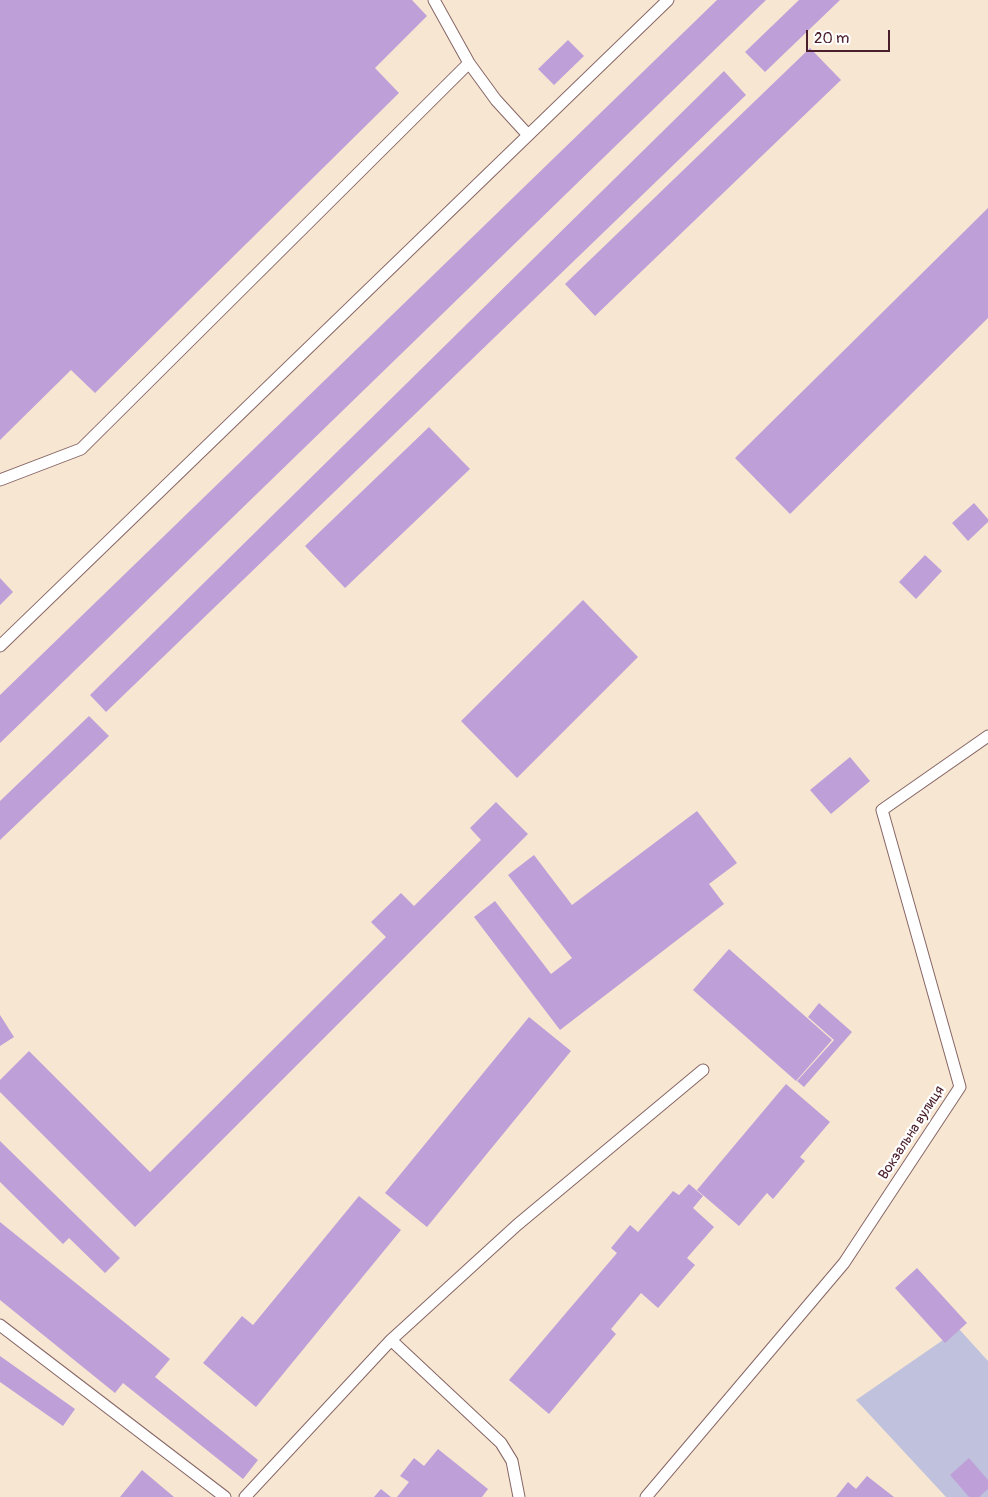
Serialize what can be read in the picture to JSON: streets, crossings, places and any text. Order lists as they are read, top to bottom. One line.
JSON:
{"streets":{"lane":["Вокзальна вулиця"]},"scale_bar":"20 m"}
